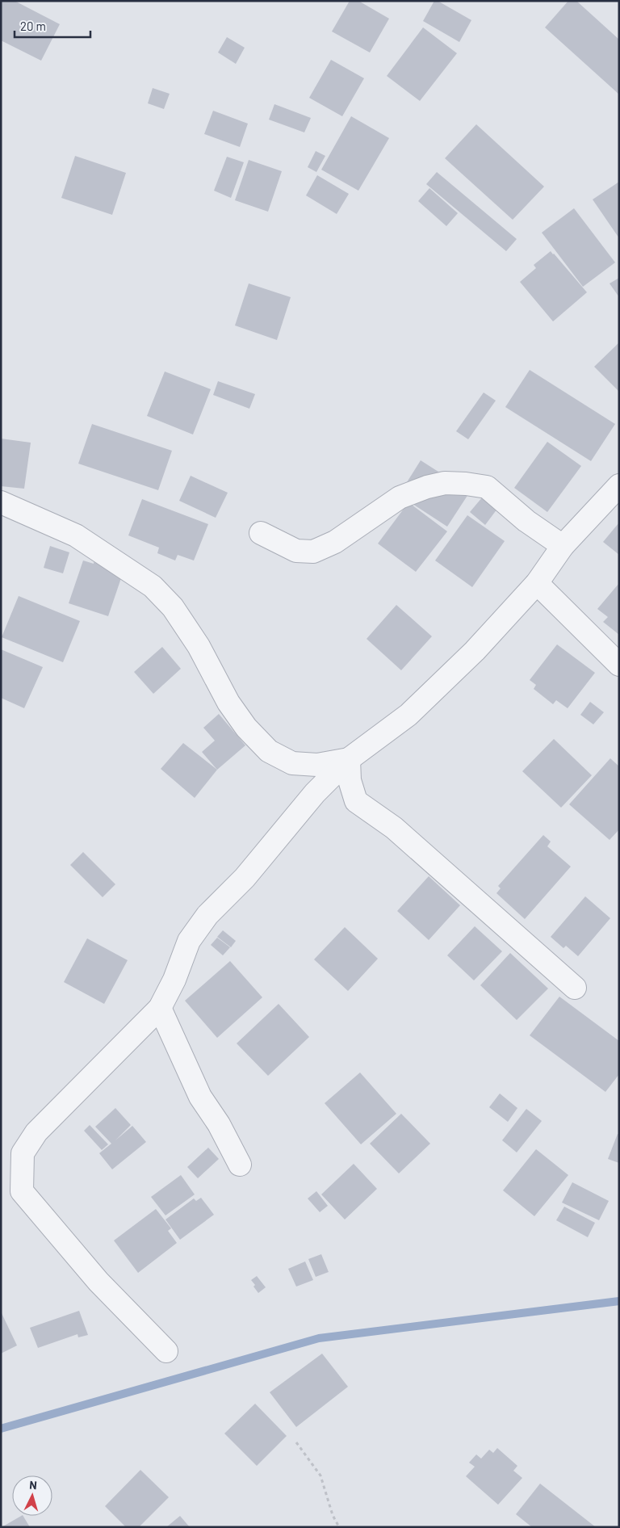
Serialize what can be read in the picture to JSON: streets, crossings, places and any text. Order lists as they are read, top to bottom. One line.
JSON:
{"scale_bar":"20 m","north":"top"}
